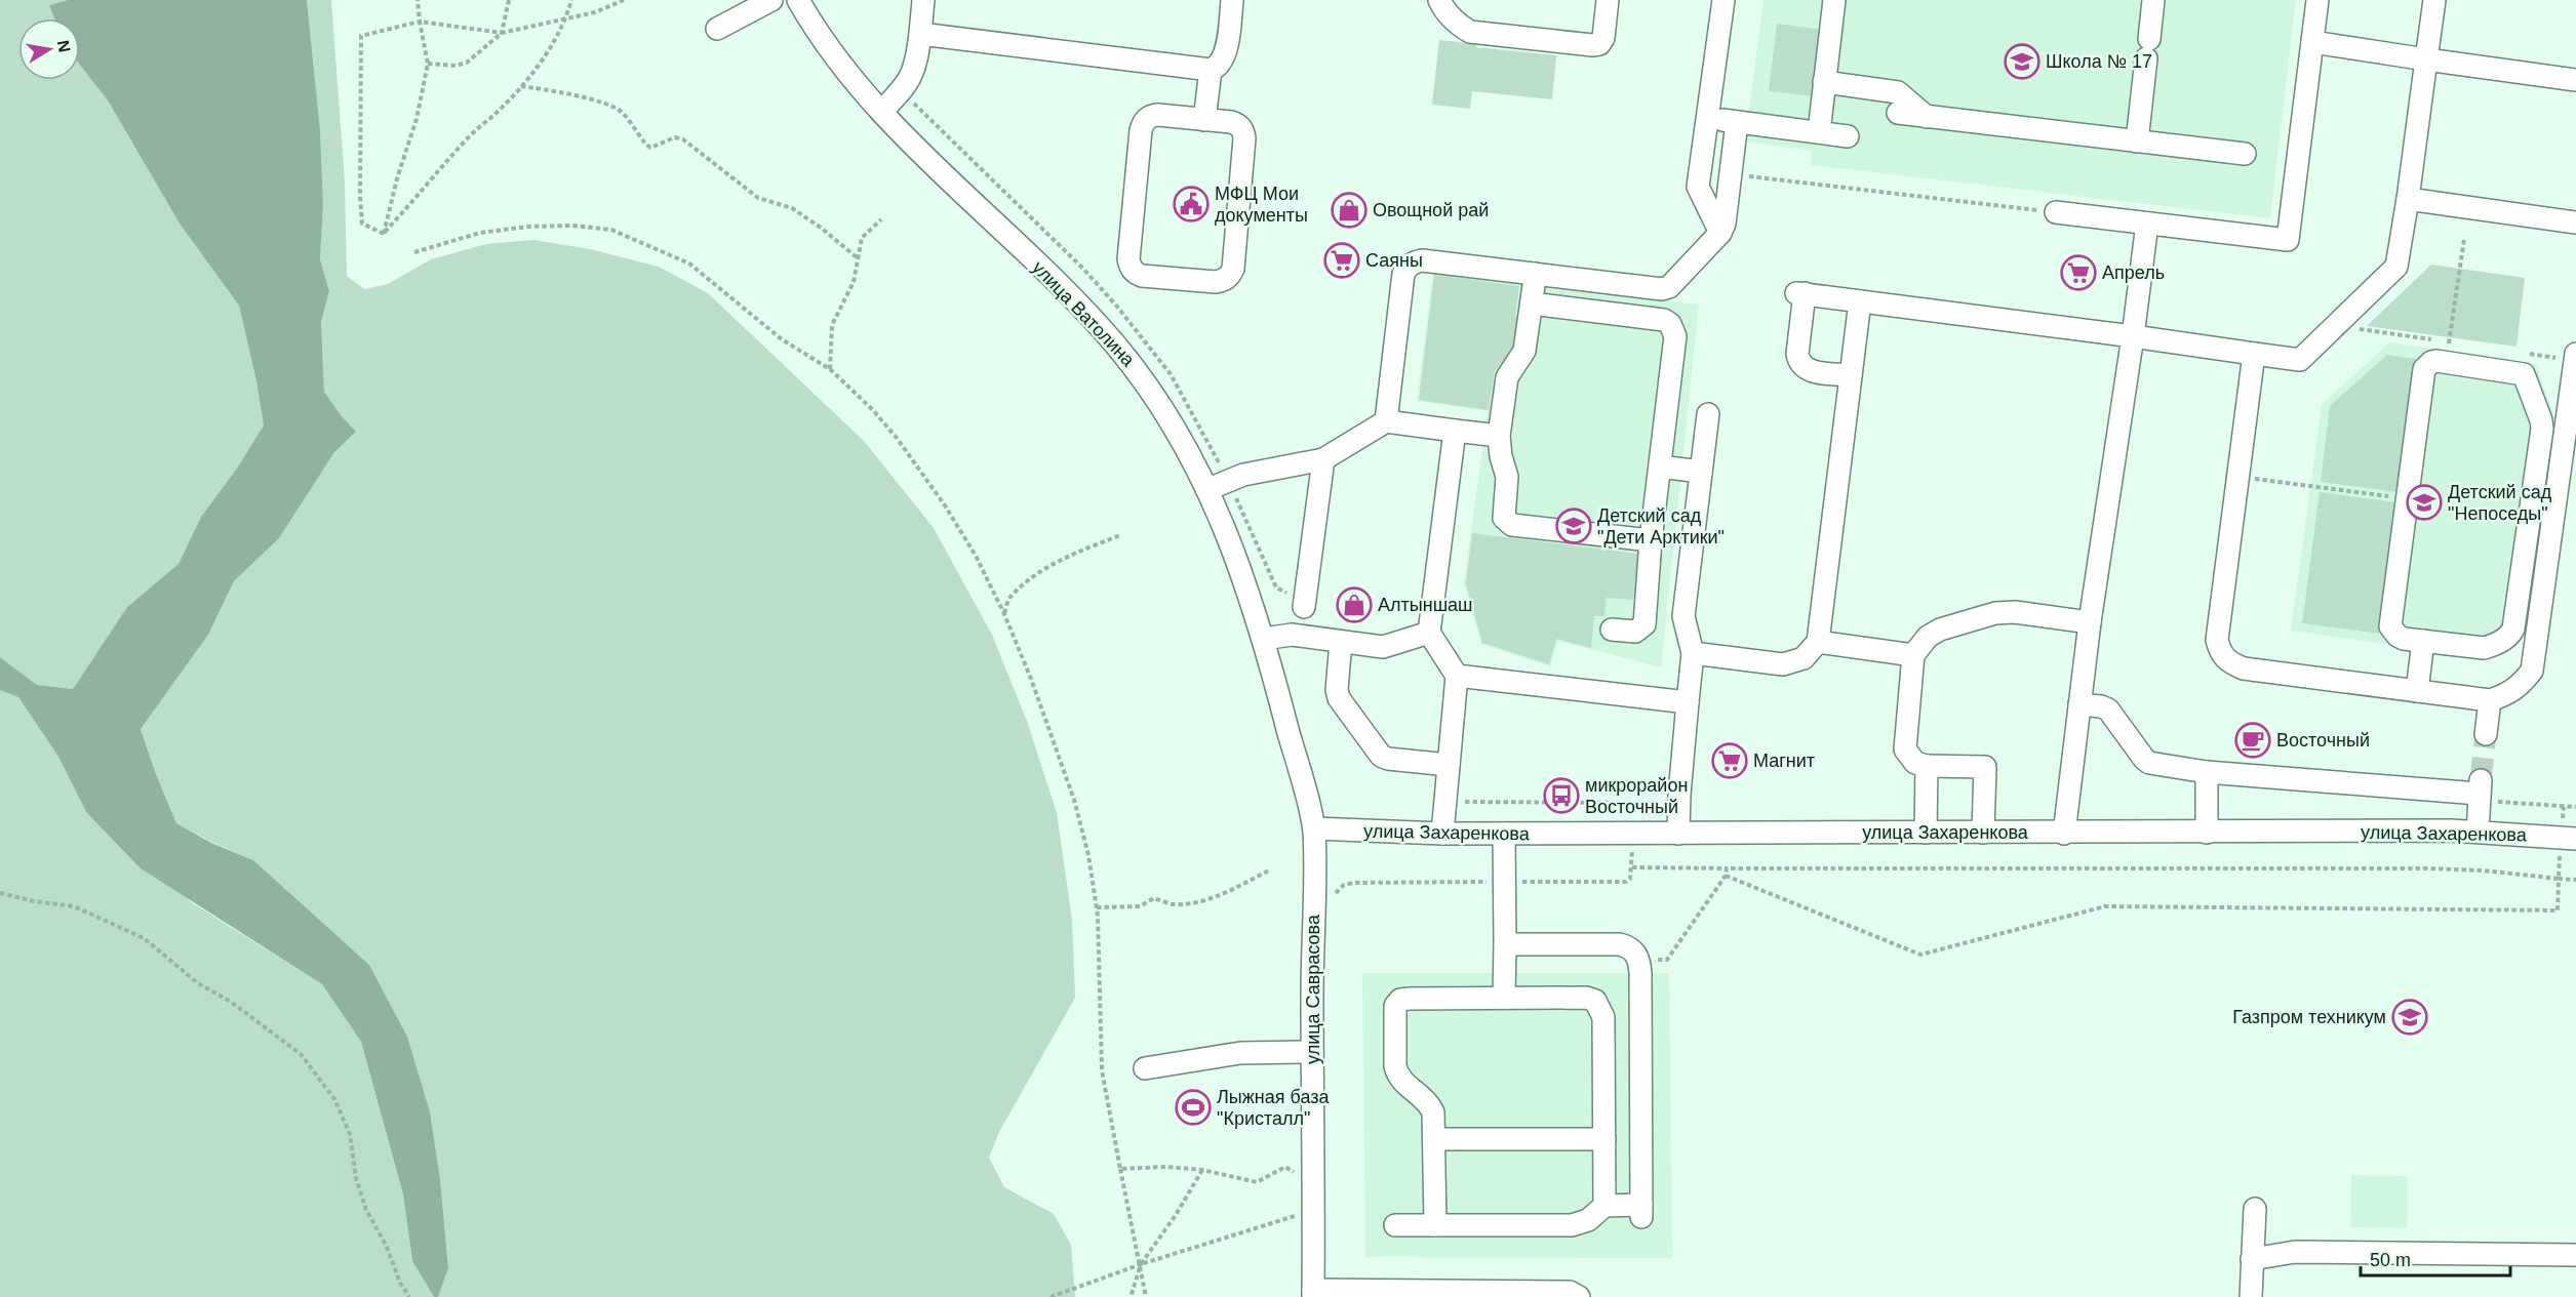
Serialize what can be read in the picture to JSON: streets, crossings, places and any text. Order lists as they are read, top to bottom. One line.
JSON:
{"streets":{"street":["улица Ватолина","улица Захаренкова","улица Саврасова"]},"crossings":[["улица Ватолина","улица Захаренкова"],["улица Ватолина","улица Саврасова"],["улица Захаренкова","улица Саврасова"]],"places":{"school or university":["Школа № 17","Детский сад \"Непоседы\"","Детский сад \"Дети Арктики\"","Газпром техникум"],"public building":["МФЦ Мои документы"],"shop":["Овощной рай","Алтыншаш"],"supermarket":["Саяны","Апрель","Магнит"],"cafe":["Восточный"],"bus stop":["микрорайон Восточный"],"sports":["Лыжная база \"Кристалл\""]},"scale_bar":"50 m","north":"right"}
